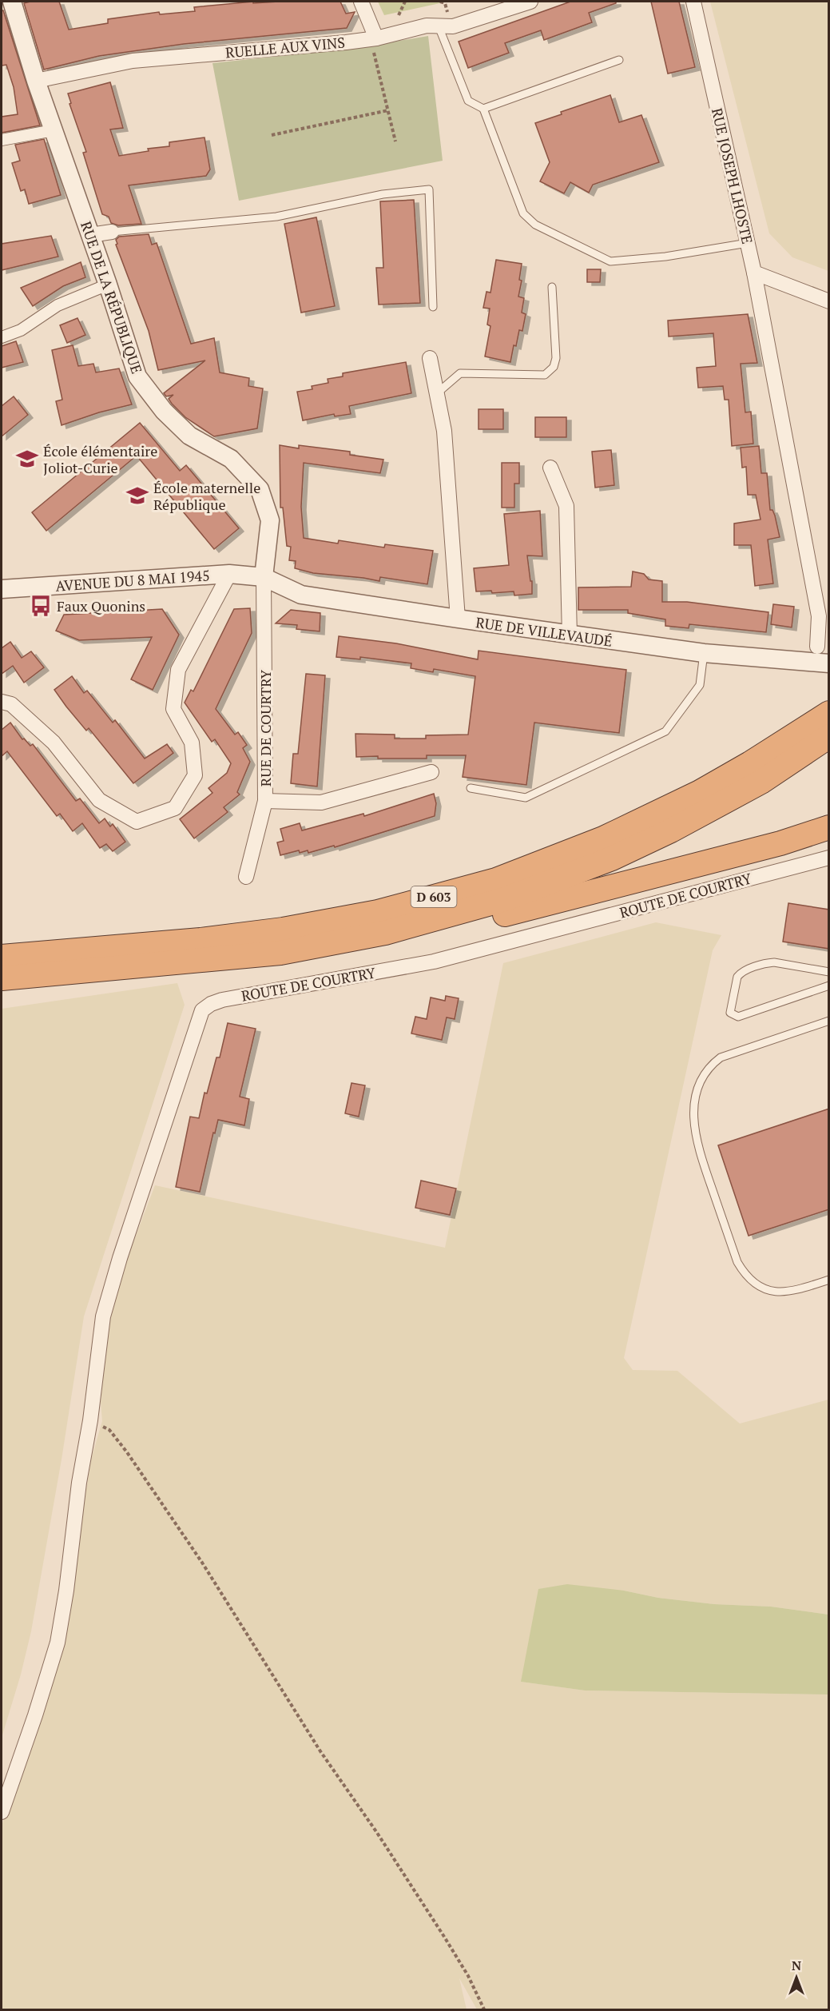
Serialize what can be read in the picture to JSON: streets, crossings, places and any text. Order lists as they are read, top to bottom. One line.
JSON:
{"streets":{"highway":["D 603"],"street":["RUELLE AUX VINS","RUE JOSEPH LHOSTE","RUE DE LA RÉPUBLIQUE","AVENUE DU 8 MAI 1945","RUE DE VILLEVAUDÉ","RUE DE COURTRY","ROUTE DE COURTRY"]},"crossings":[["RUELLE AUX VINS","RUE DE LA RÉPUBLIQUE"],["RUE DE LA RÉPUBLIQUE","AVENUE DU 8 MAI 1945"],["RUE DE LA RÉPUBLIQUE","RUE DE VILLEVAUDÉ"],["RUE DE LA RÉPUBLIQUE","RUE DE COURTRY"],["AVENUE DU 8 MAI 1945","RUE DE VILLEVAUDÉ"],["AVENUE DU 8 MAI 1945","RUE DE COURTRY"],["RUE DE VILLEVAUDÉ","RUE DE COURTRY"]],"places":{"school or university":["École élémentaire Joliot-Curie","École maternelle République"],"bus stop":["Faux Quonins"]},"north":"top"}
